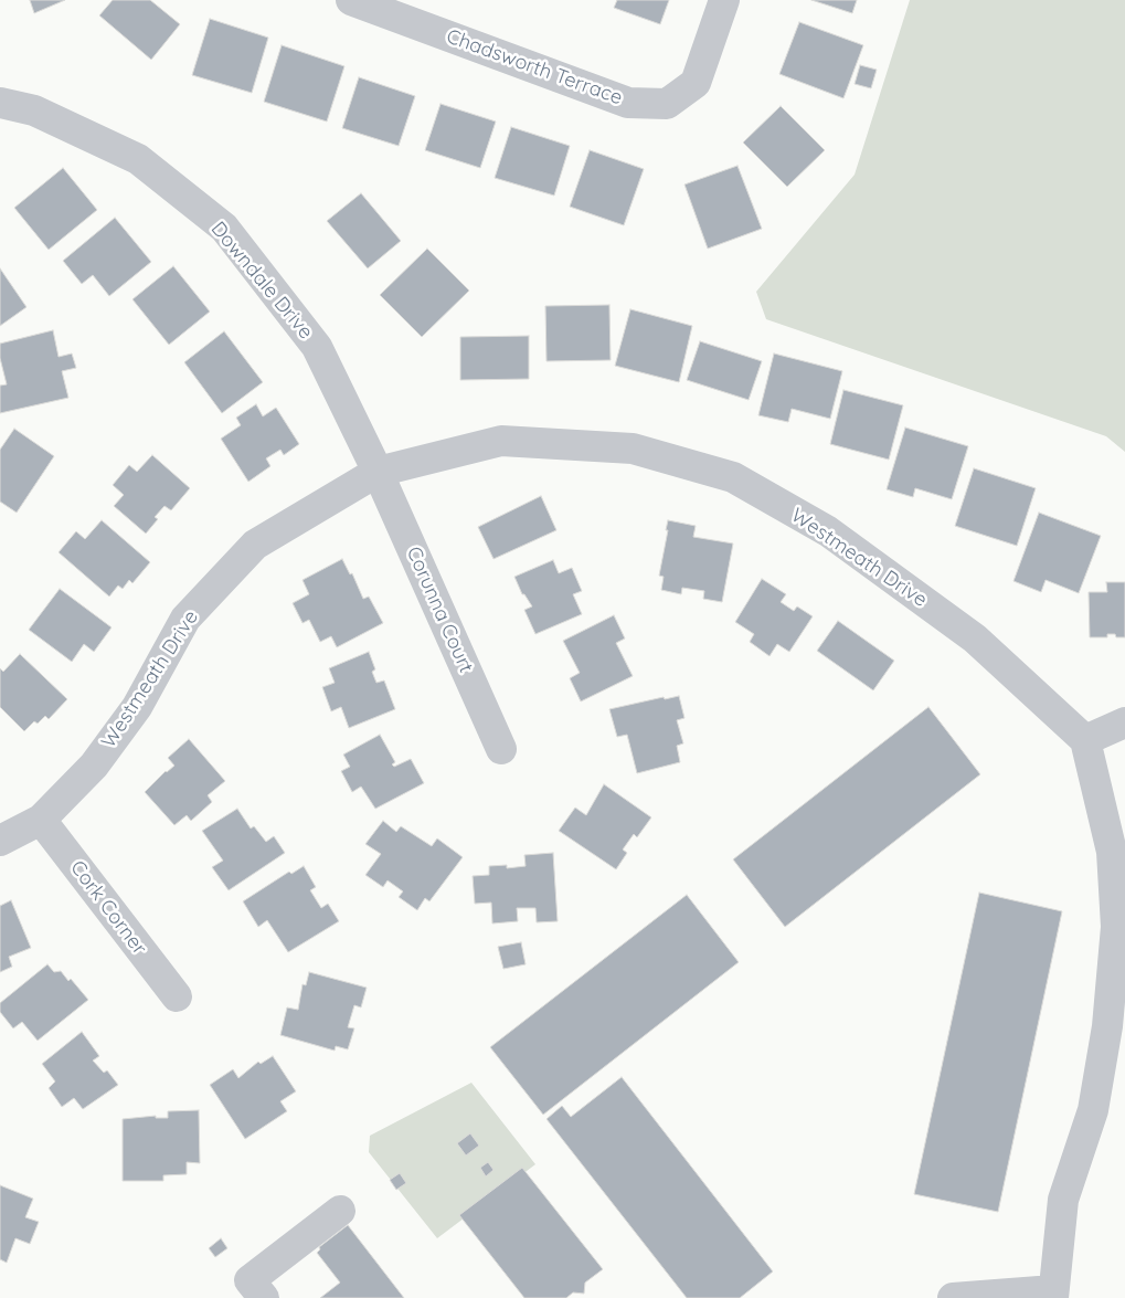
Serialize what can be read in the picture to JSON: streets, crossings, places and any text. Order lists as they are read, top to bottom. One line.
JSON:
{"streets":{"street":["Chadsworth Terrace","Downdale Drive","Westmeath Drive","Corunna Court","Cork Corner"]},"crossings":[["Downdale Drive","Westmeath Drive"],["Downdale Drive","Corunna Court"],["Westmeath Drive","Corunna Court"],["Westmeath Drive","Cork Corner"]]}
